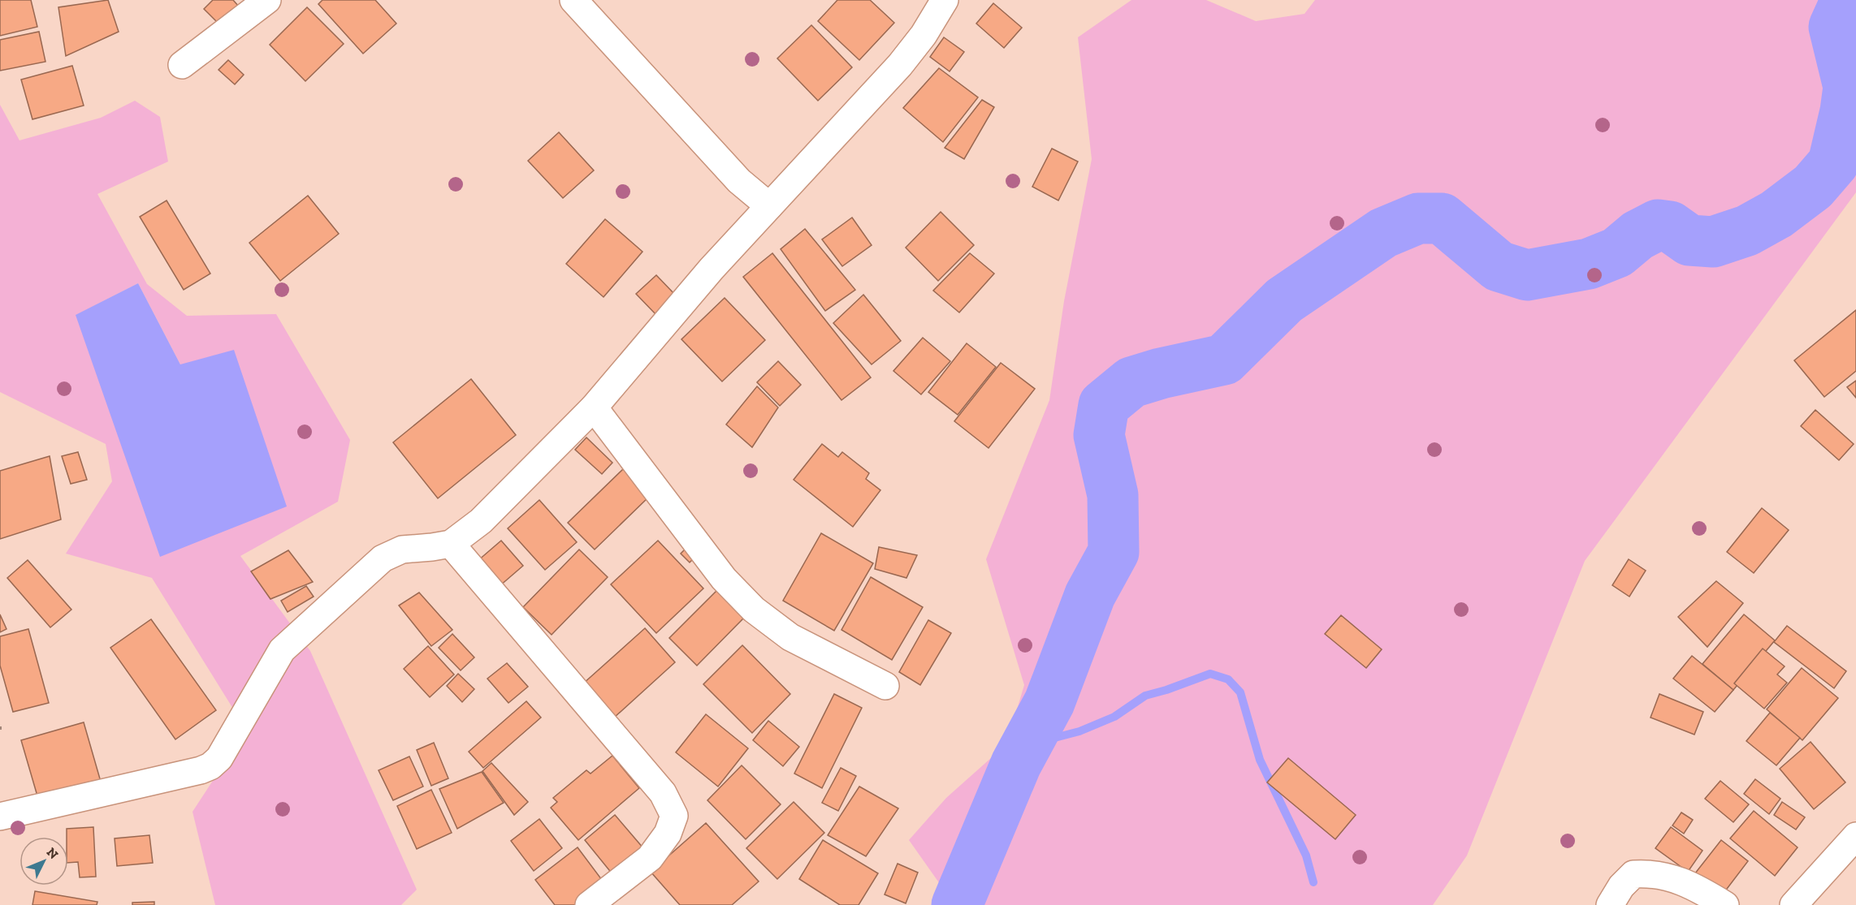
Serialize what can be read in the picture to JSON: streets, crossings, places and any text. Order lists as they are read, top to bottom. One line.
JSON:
{"north":"top right"}
